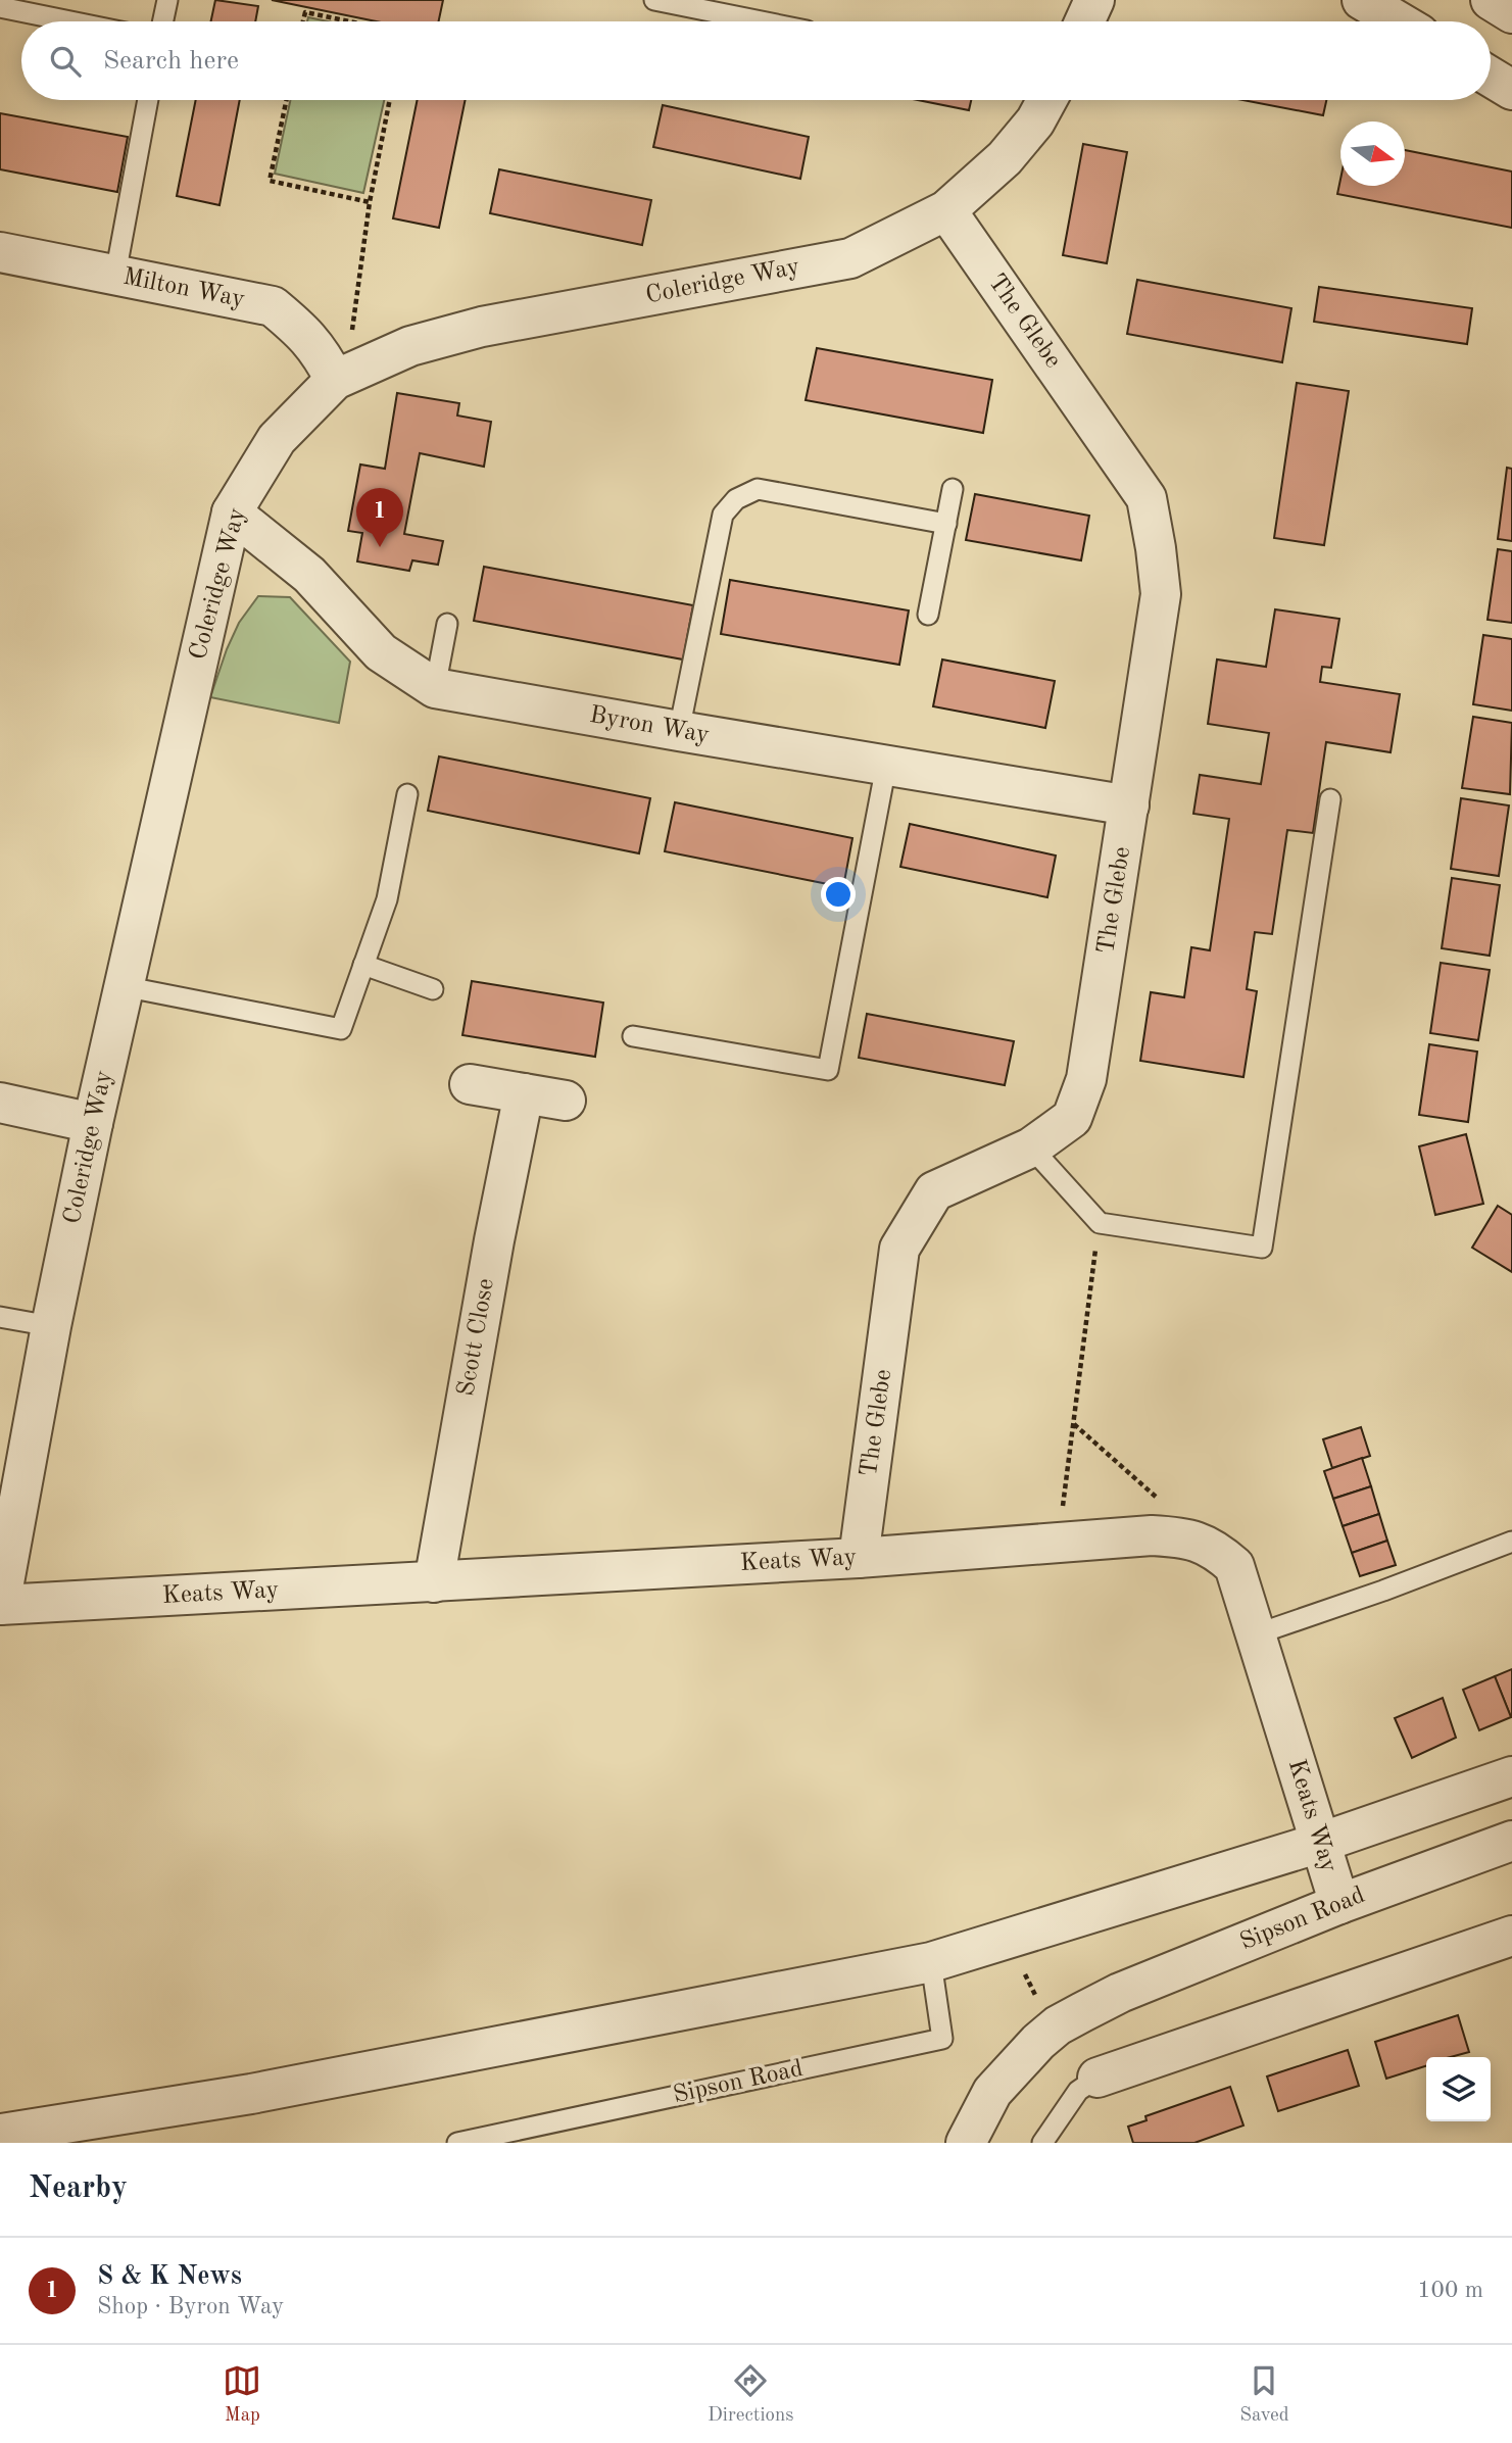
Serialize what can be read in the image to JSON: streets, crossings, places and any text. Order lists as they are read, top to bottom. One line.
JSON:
{"streets":{"street":["Coleridge Way","Milton Way","The Glebe","Byron Way","Scott Close","Keats Way","Sipson Road"]},"crossings":[["Coleridge Way","Milton Way"],["Coleridge Way","The Glebe"],["Coleridge Way","Byron Way"],["Coleridge Way","Keats Way"],["The Glebe","Byron Way"],["The Glebe","Keats Way"],["Scott Close","Keats Way"],["Keats Way","Sipson Road"]],"north":"right","page":{"search":"Search here","pins":"1","heading":"Nearby","list":[{"mark":"1","name":"S & K News","note":"Shop · Byron Way","value":"100 m"}],"nav":["Map","Directions","Saved"]}}
